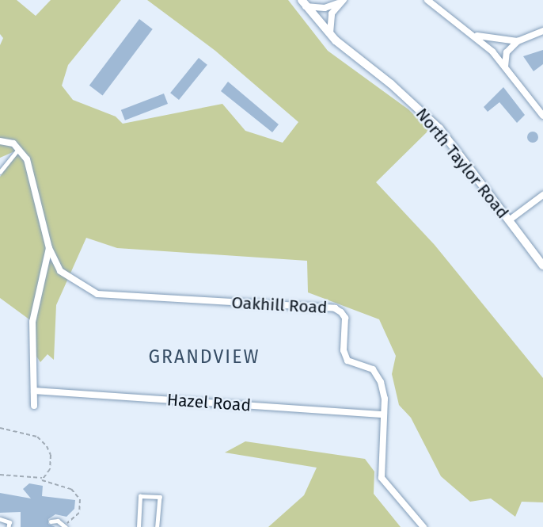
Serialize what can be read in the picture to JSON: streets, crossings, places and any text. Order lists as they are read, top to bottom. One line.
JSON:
{"streets":{"street":["North Taylor Road","Oakhill Road","Hazel Road"]},"crossings":[["Oakhill Road","Hazel Road"]],"districts":["GRANDVIEW"]}
